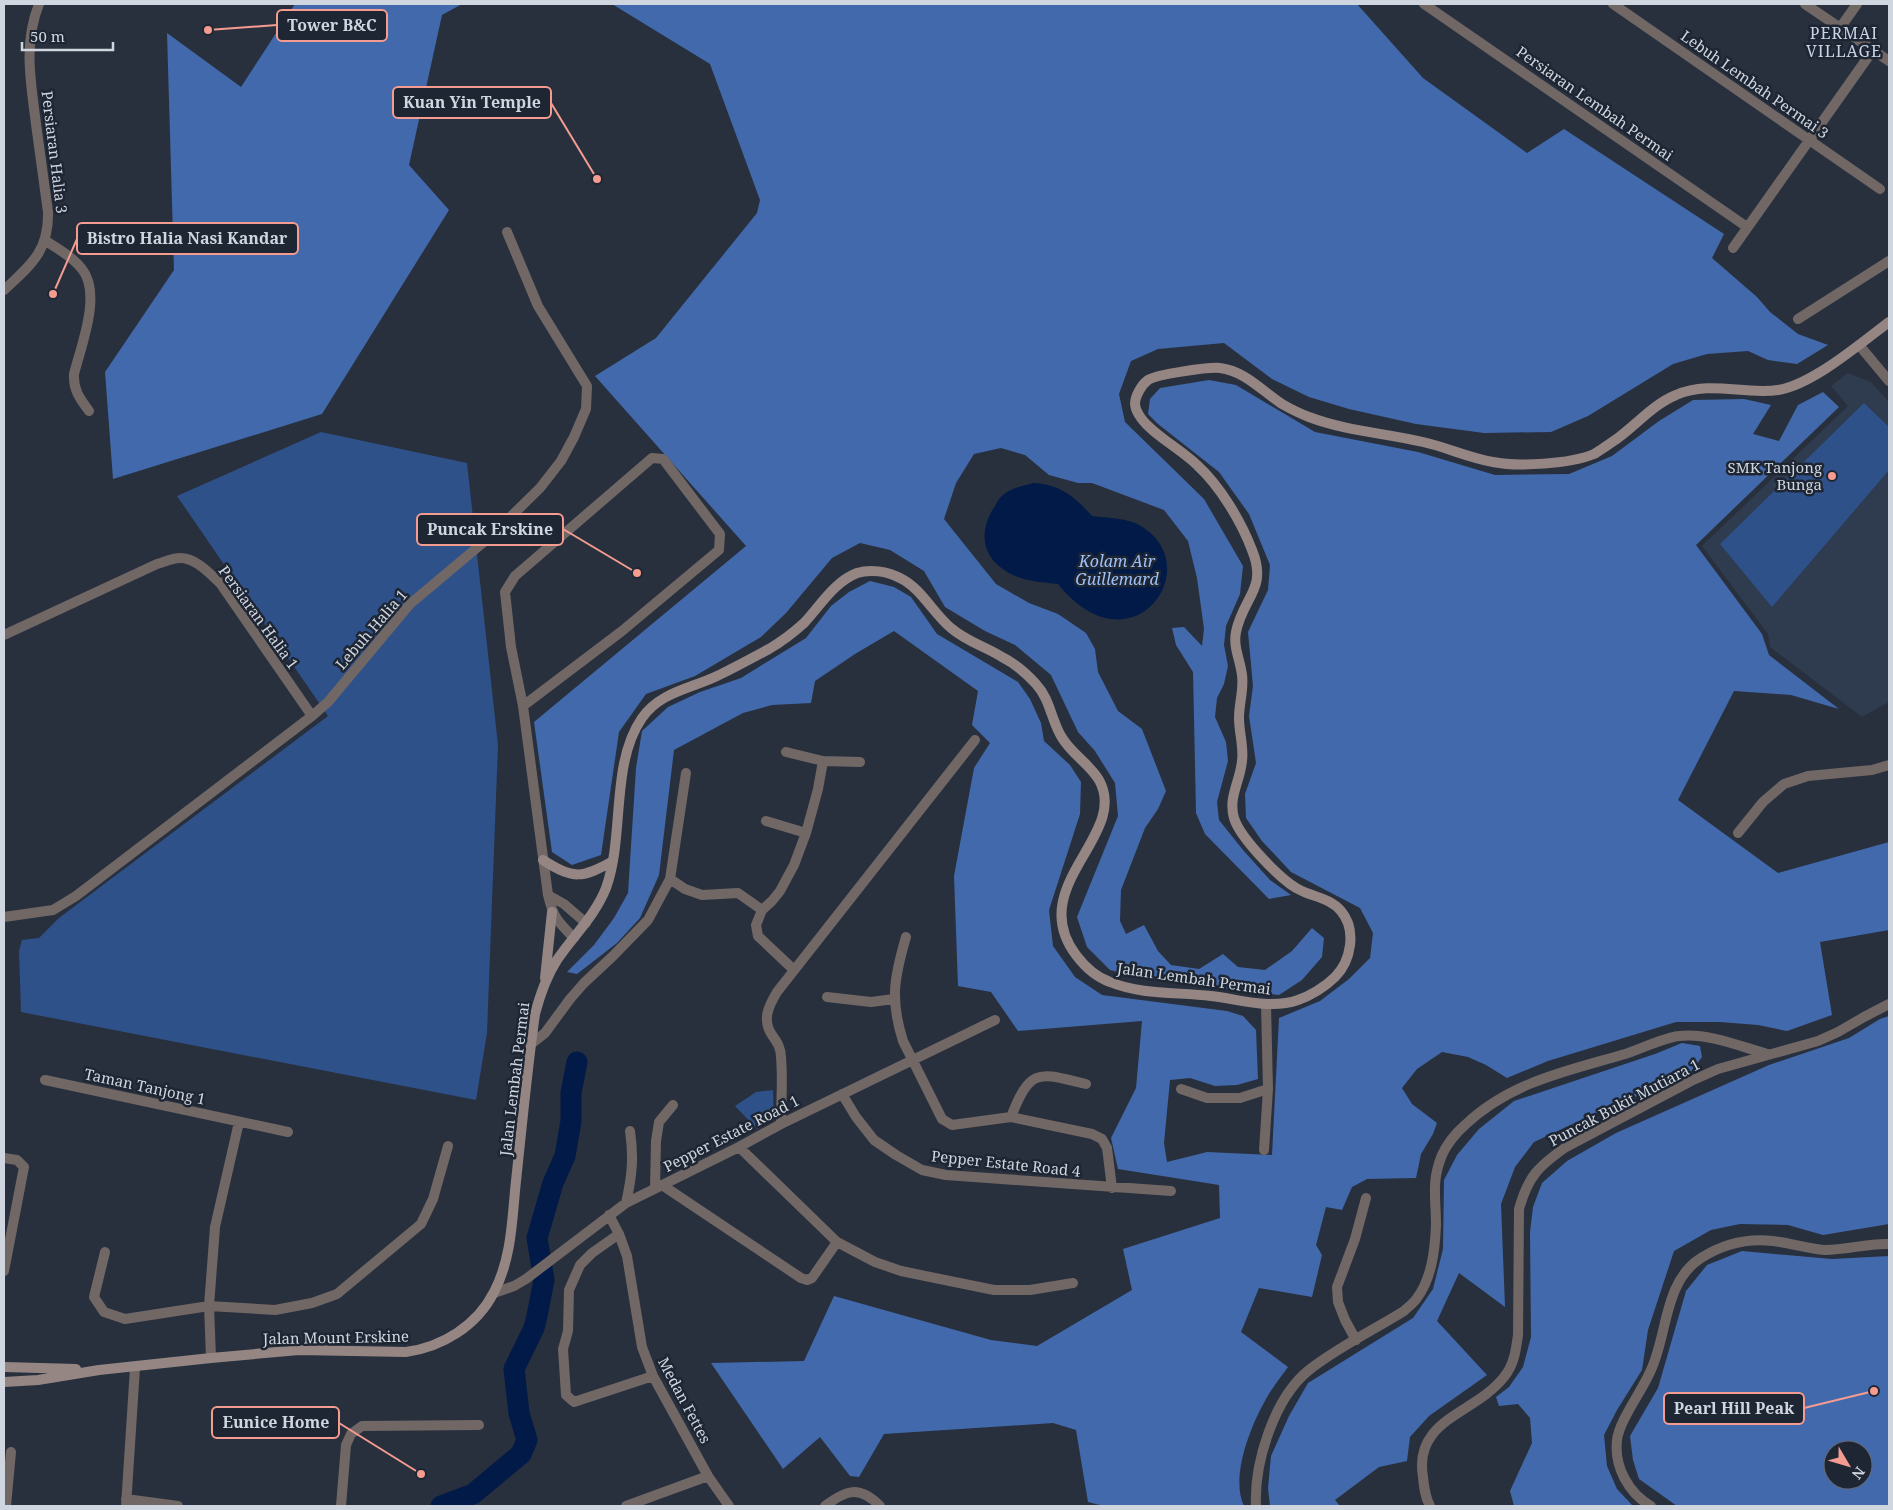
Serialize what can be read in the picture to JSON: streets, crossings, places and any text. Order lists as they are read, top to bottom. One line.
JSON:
{"streets":{"main road":["Jalan Lembah Permai","Jalan Mount Erskine"],"street":["Lebuh Lembah Permai 3","Persiaran Lembah Permai","Persiaran Halia 3","Persiaran Halia 1","Lebuh Halia 1","Taman Tanjong 1","Puncak Bukit Mutiara 1","Pepper Estate Road 1","Pepper Estate Road 4","Medan Fettes"]},"crossings":[["Persiaran Halia 1","Lebuh Halia 1"],["Jalan Lembah Permai","Pepper Estate Road 1"],["Jalan Lembah Permai","Jalan Mount Erskine"],["Pepper Estate Road 1","Pepper Estate Road 4"],["Pepper Estate Road 1","Jalan Mount Erskine"],["Pepper Estate Road 1","Medan Fettes"]],"districts":["PERMAI VILLAGE"],"water":["Kolam Air Guillemard"],"places":["Tower B&C","Kuan Yin Temple","Bistro Halia Nasi Kandar","SMK Tanjong Bunga","Puncak Erskine","Pearl Hill Peak","Eunice Home"],"scale_bar":"50 m","north":"bottom right"}
